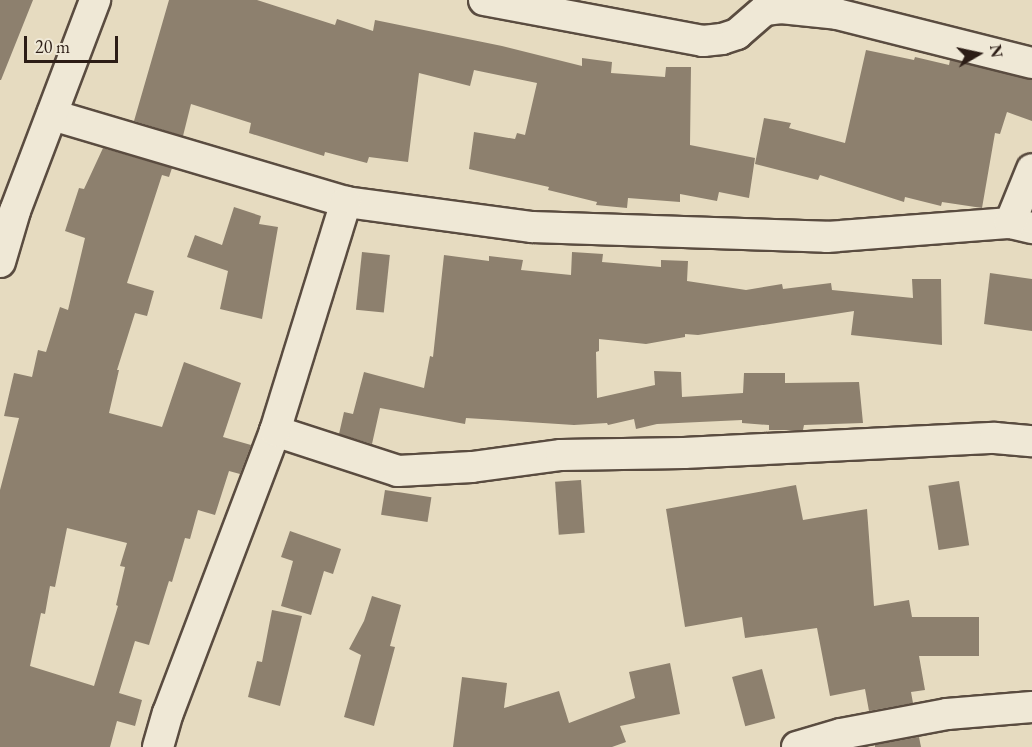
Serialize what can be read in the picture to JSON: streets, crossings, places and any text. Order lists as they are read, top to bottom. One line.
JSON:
{"scale_bar":"20 m","north":"right"}
